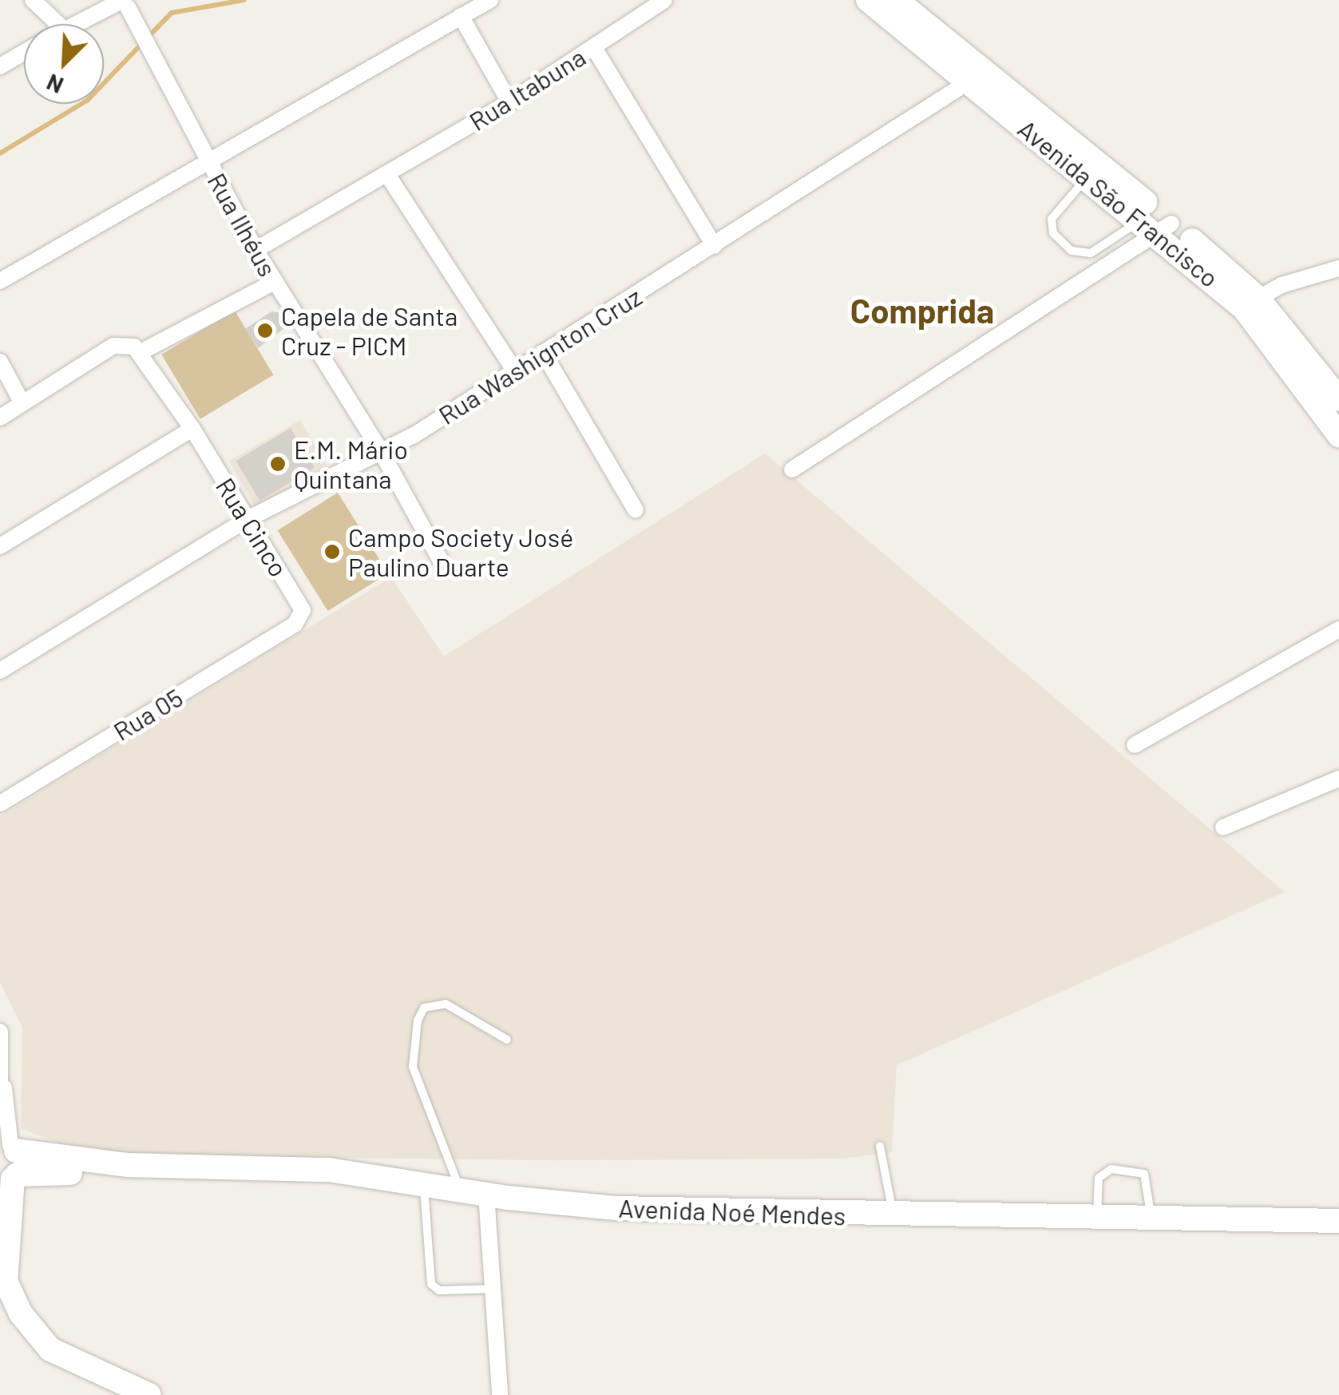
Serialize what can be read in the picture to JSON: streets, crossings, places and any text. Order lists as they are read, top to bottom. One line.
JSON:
{"streets":{"street":["Rua Itabuna","Avenida São Francisco","Rua Ilhéus","Rua Washignton Cruz","Rua Cinco","Rua 05","Avenida Noé Mendes"]},"crossings":[["Rua Itabuna","Rua Ilhéus"],["Avenida São Francisco","Rua Washignton Cruz"],["Rua Ilhéus","Rua Washignton Cruz"],["Rua Washignton Cruz","Rua Cinco"],["Rua Cinco","Rua 05"]],"districts":["Comprida"],"places":["Capela de Santa Cruz - PICM","E.M. Mário Quintana","Campo Society José Paulino Duarte"],"north":"bottom left"}
